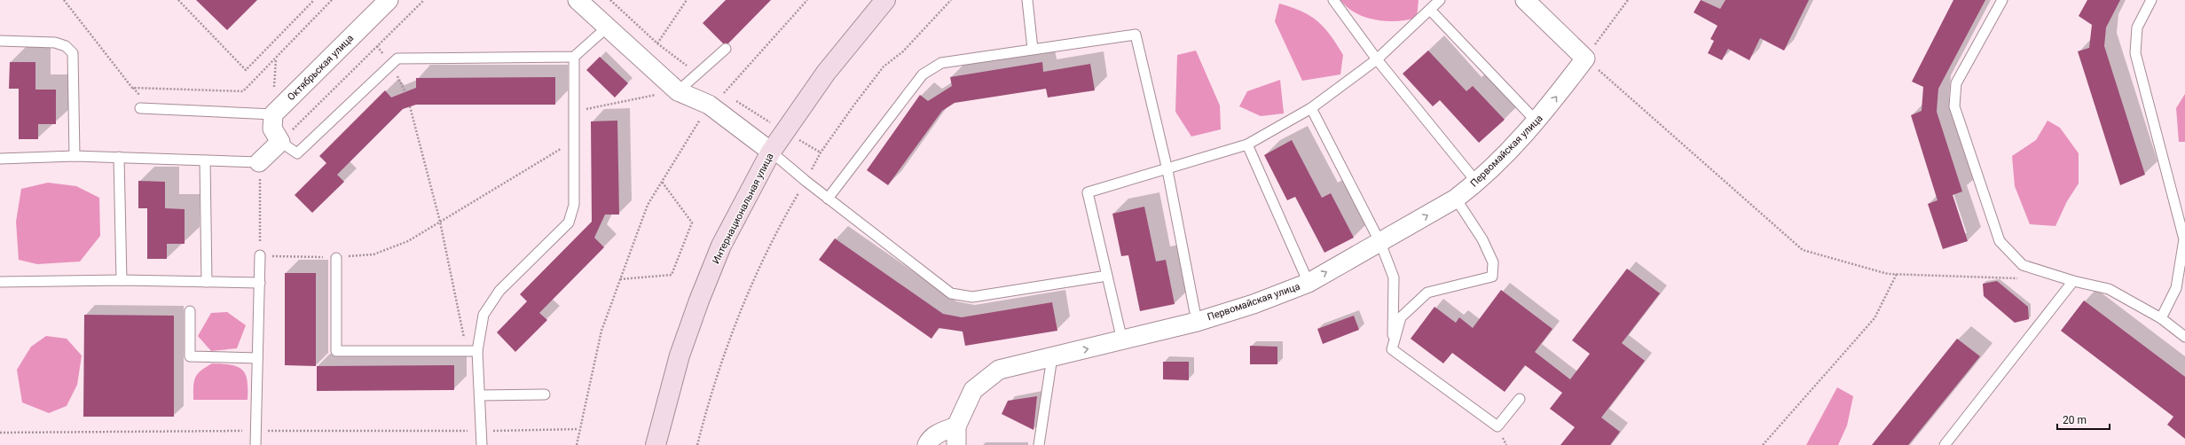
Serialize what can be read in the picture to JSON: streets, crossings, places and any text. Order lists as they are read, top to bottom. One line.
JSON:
{"streets":{"main road":["Интернациональная улица"],"street":["Октябрьская улица","Первомайская улица"]},"one_way":["Первомайская улица"],"scale_bar":"20 m"}
